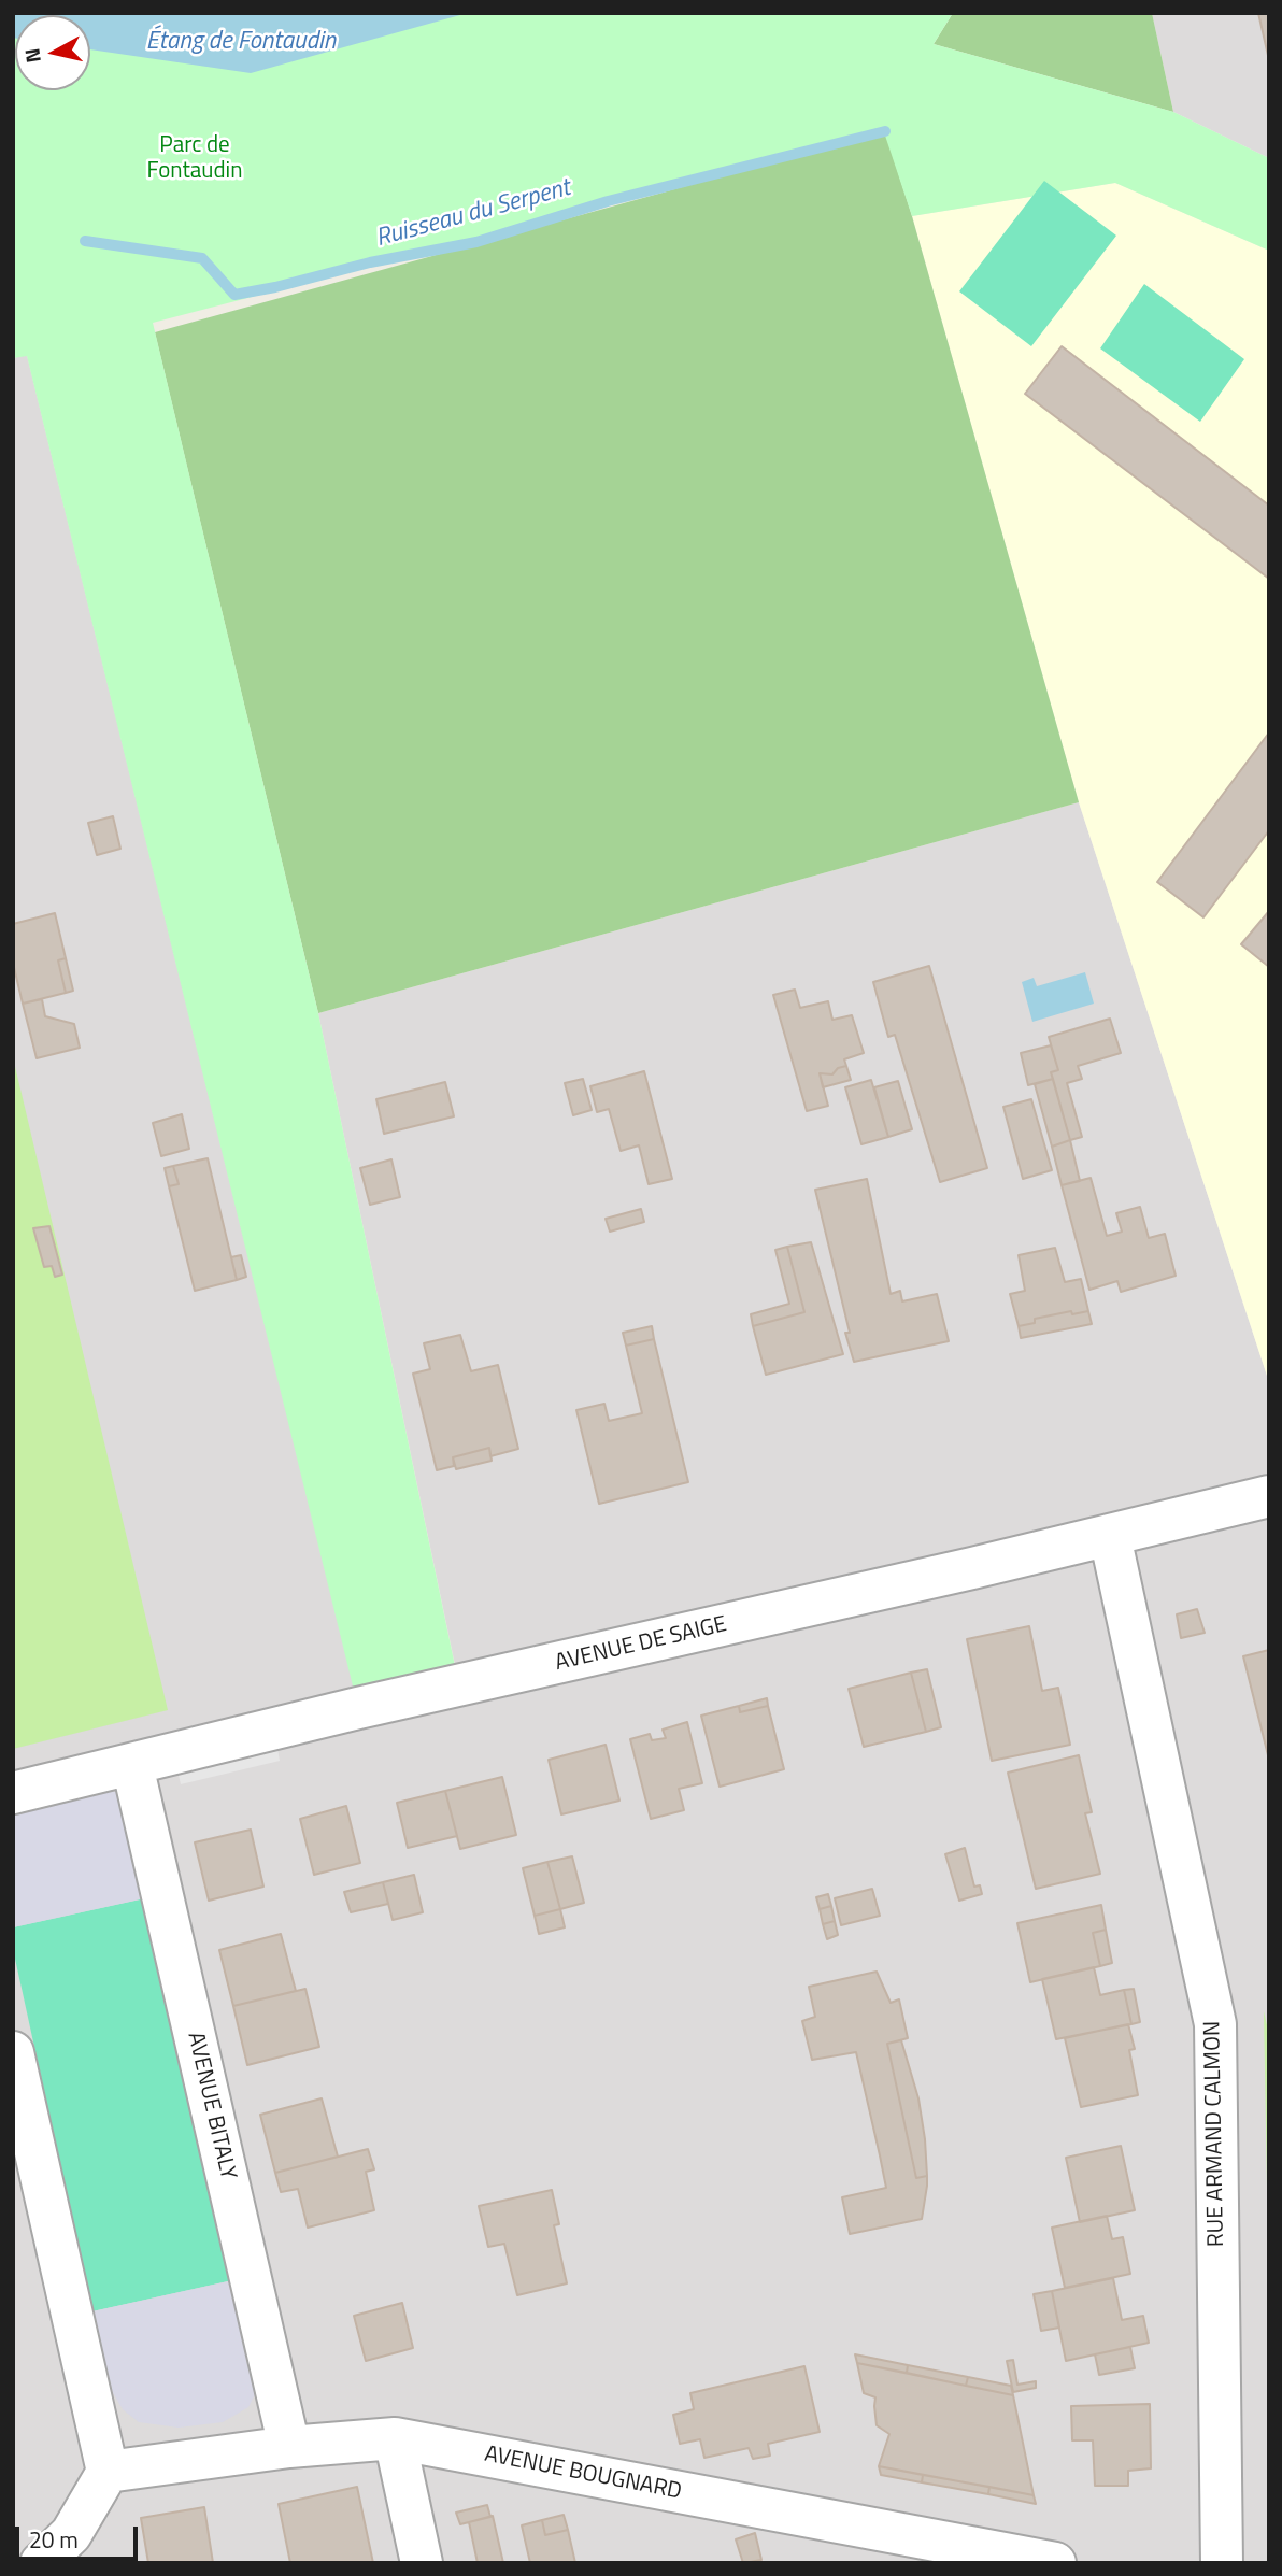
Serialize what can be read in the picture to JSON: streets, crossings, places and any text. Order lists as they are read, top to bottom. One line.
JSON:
{"streets":{"street":["AVENUE DE SAIGE","AVENUE BITALY","RUE ARMAND CALMON","AVENUE BOUGNARD"]},"crossings":[["AVENUE DE SAIGE","AVENUE BITALY"],["AVENUE DE SAIGE","RUE ARMAND CALMON"],["AVENUE BITALY","AVENUE BOUGNARD"]],"water":["Étang de Fontaudin","Ruisseau du Serpent"],"parks":["Parc de Fontaudin"],"scale_bar":"20 m","north":"left"}
